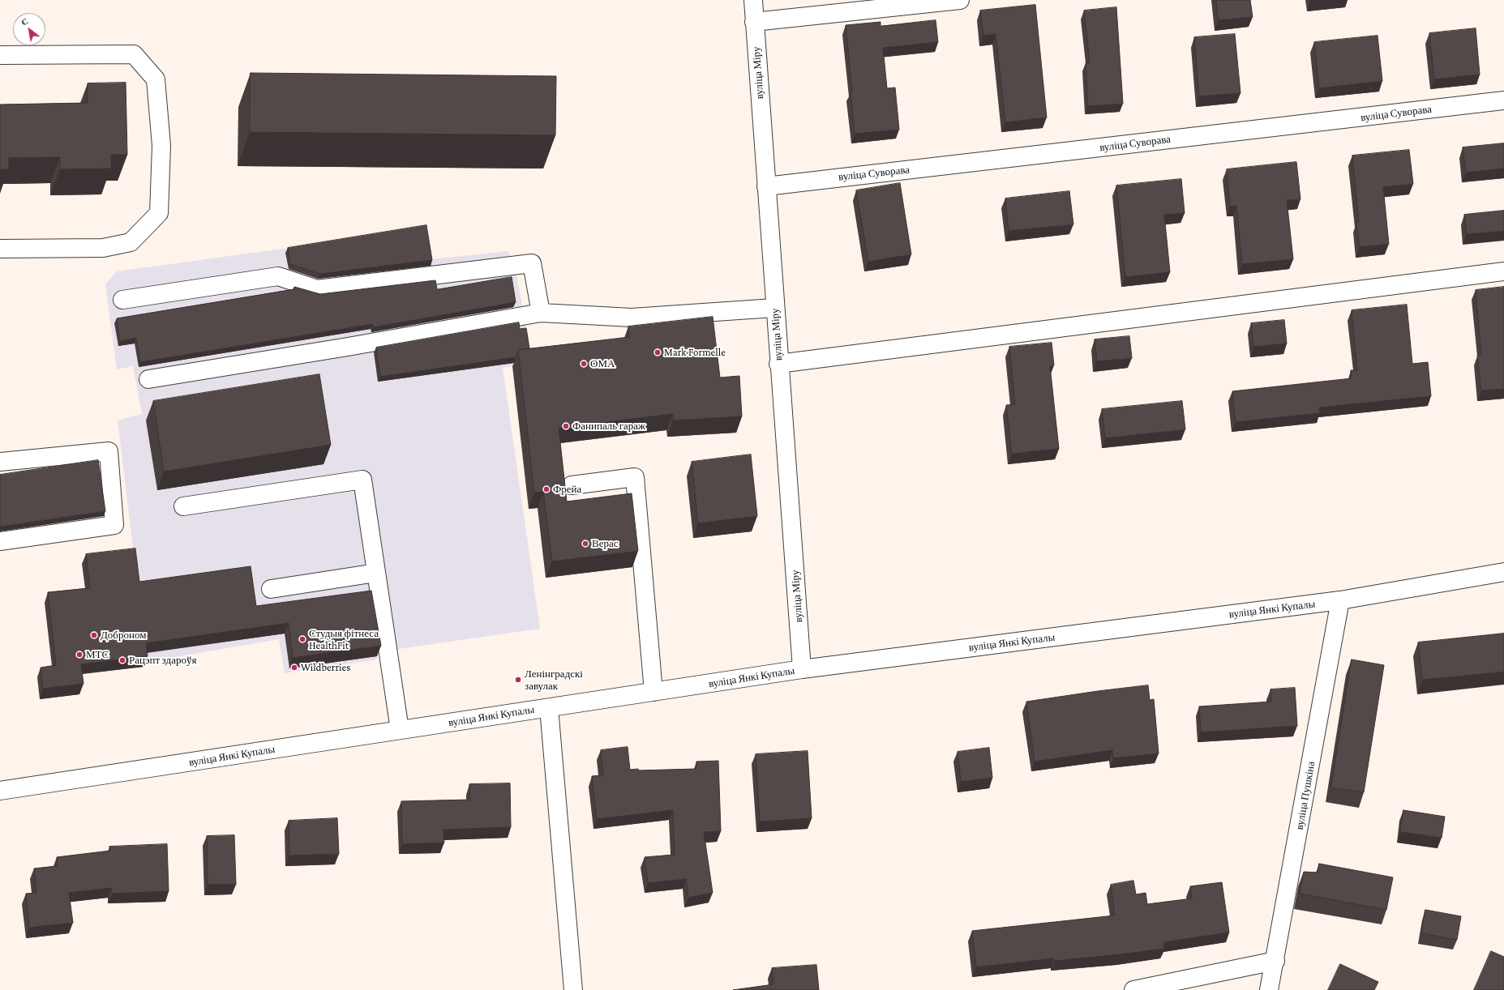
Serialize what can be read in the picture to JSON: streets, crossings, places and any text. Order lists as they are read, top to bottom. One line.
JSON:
{"streets":{"street":["вуліца Міру","вуліца Суворава","вуліца Янкі Купалы","вуліца Пушкіна"]},"crossings":[["вуліца Міру","вуліца Суворава"],["вуліца Міру","вуліца Янкі Купалы"],["вуліца Янкі Купалы","вуліца Пушкіна"]],"places":["Mark Formelle","ОМА","Фанипаль гараж","Фрейа","Верас","Доброном","Студыя фітнеса HealthFit","МТС","Рацэпт здароўя","Wildberries","Ленінградскі завулак"],"north":"top left"}
